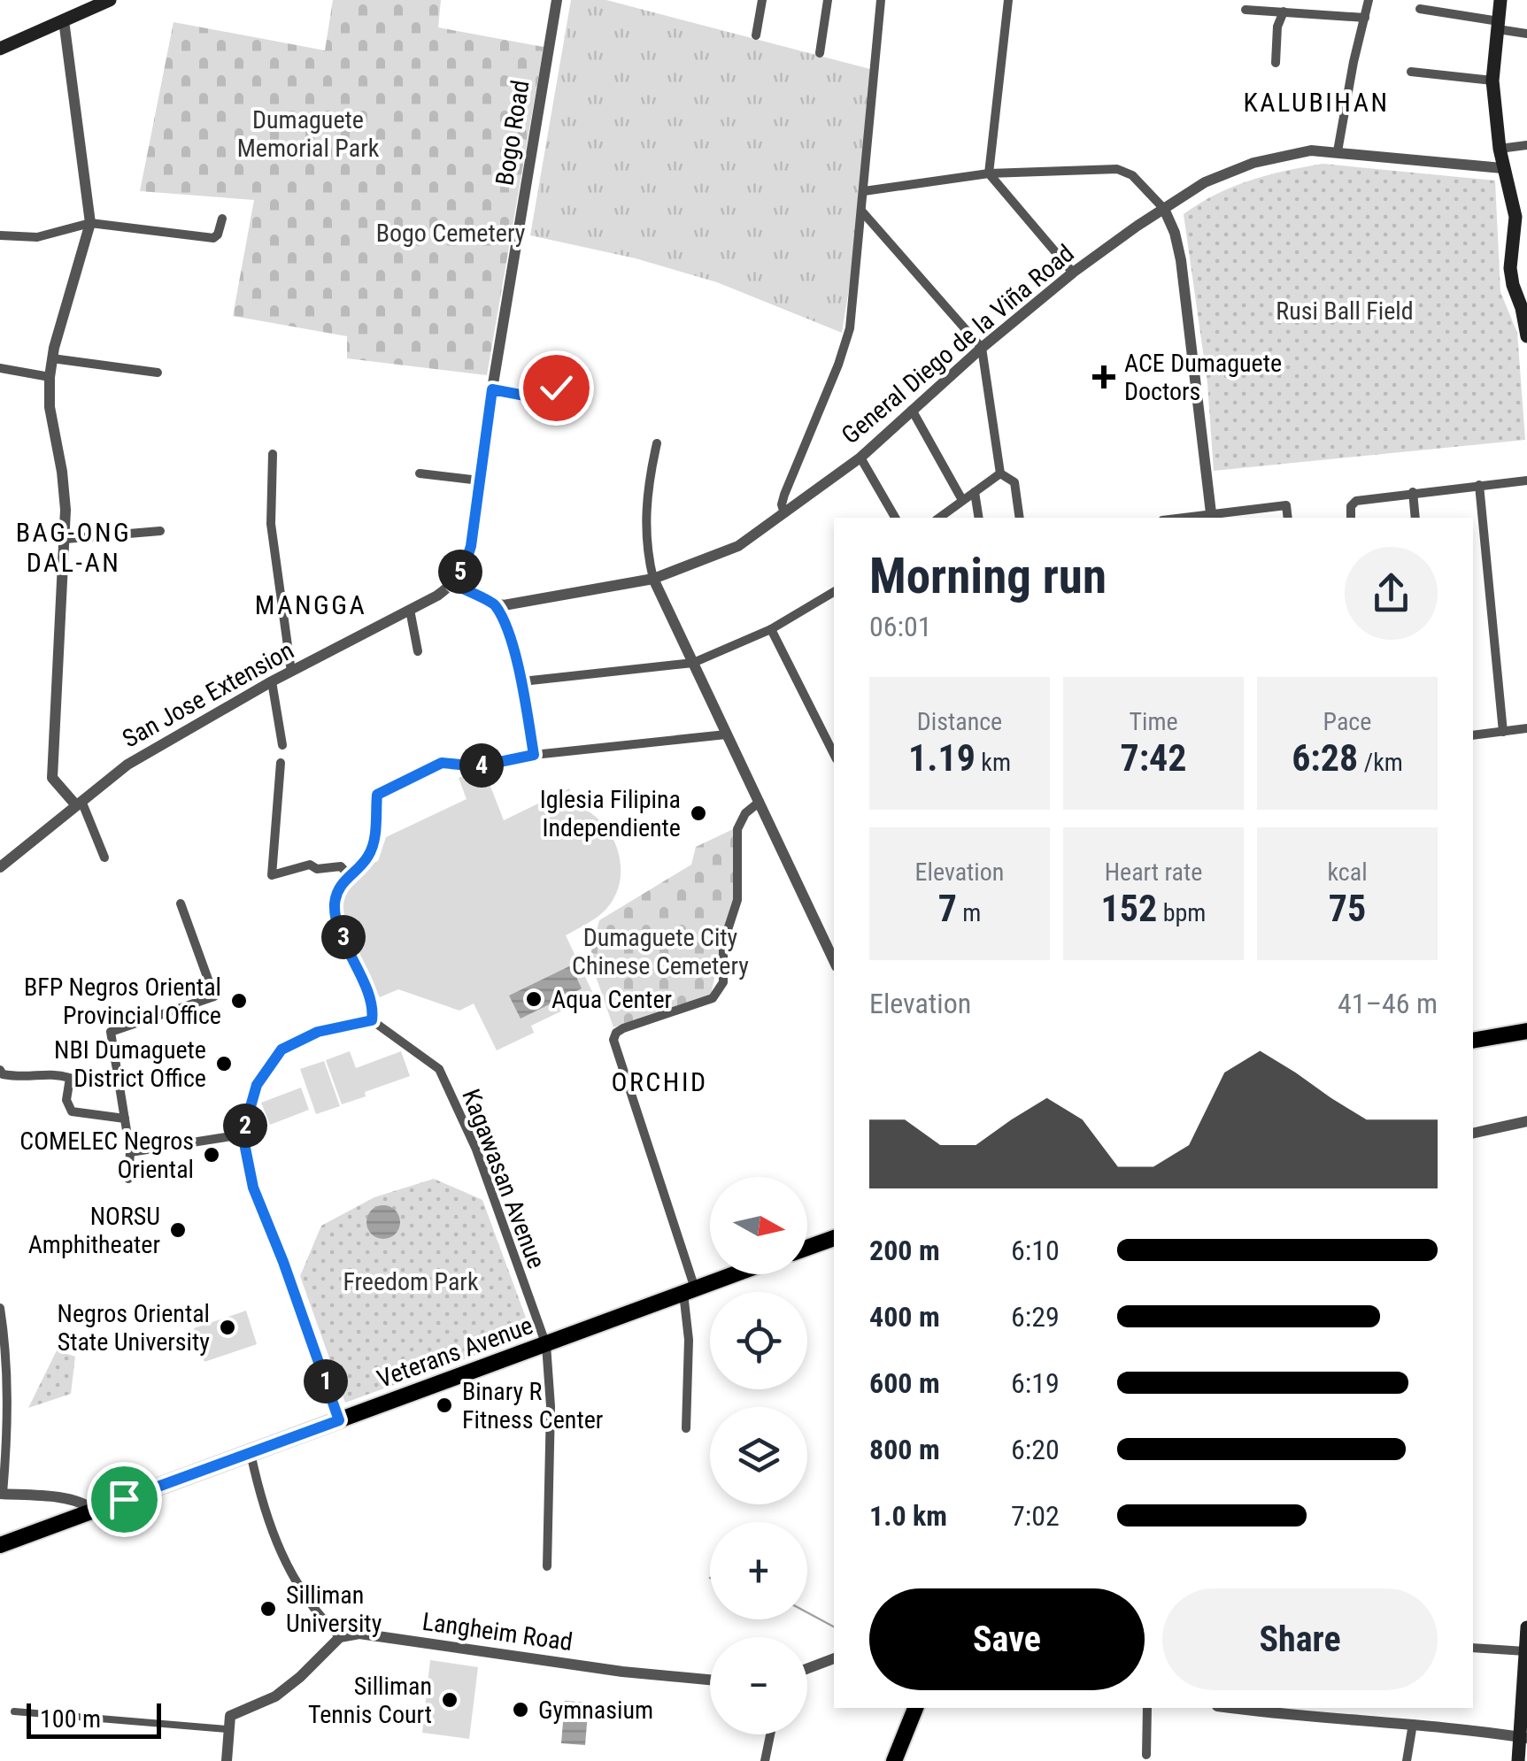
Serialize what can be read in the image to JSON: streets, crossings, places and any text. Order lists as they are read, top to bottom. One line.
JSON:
{"streets":{"main road":["Veterans Avenue"],"street":["Bogo Road","General Diego de la Viña Road","San Jose Extension","Kagawasan Avenue","Langheim Road"]},"crossings":[["Bogo Road","General Diego de la Viña Road"],["Bogo Road","San Jose Extension"],["General Diego de la Viña Road","San Jose Extension"],["Kagawasan Avenue","Veterans Avenue"]],"districts":["KALUBIHAN","BAG-ONG DAL-AN","MANGGA","ORCHID"],"parks":["Dumaguete Memorial Park","Bogo Cemetery","Rusi Ball Field","Dumaguete City Chinese Cemetery","Freedom Park"],"places":{"health":["ACE Dumaguete Doctors"],"other":["Iglesia Filipina Independiente","Aqua Center","BFP Negros Oriental Provincial Office","NBI Dumaguete District Office","COMELEC Negros Oriental","NORSU Amphitheater","Negros Oriental State University","Binary R Fitness Center","Silliman University","Silliman Tennis Court","Gymnasium"]},"scale_bar":"100 m","north":"right","page":{"heading":["Morning run","06:01"],"pins":["5","4","3","2","1"],"stats":[["Distance","1.19 km"],["Time","7:42"],["Pace","6:28 /km"],["Elevation","7 m"],["Heart rate","152 bpm"],["kcal","75"]],"chart":["Elevation","41–46 m"],"map_buttons":["+","−"],"list":[{"name":"200 m","note":"6:10"},{"name":"400 m","note":"6:29"},{"name":"600 m","note":"6:19"},{"name":"800 m","note":"6:20"},{"name":"1.0 km","note":"7:02"}],"buttons":["Save","Share"],"scale":"100 m"}}
